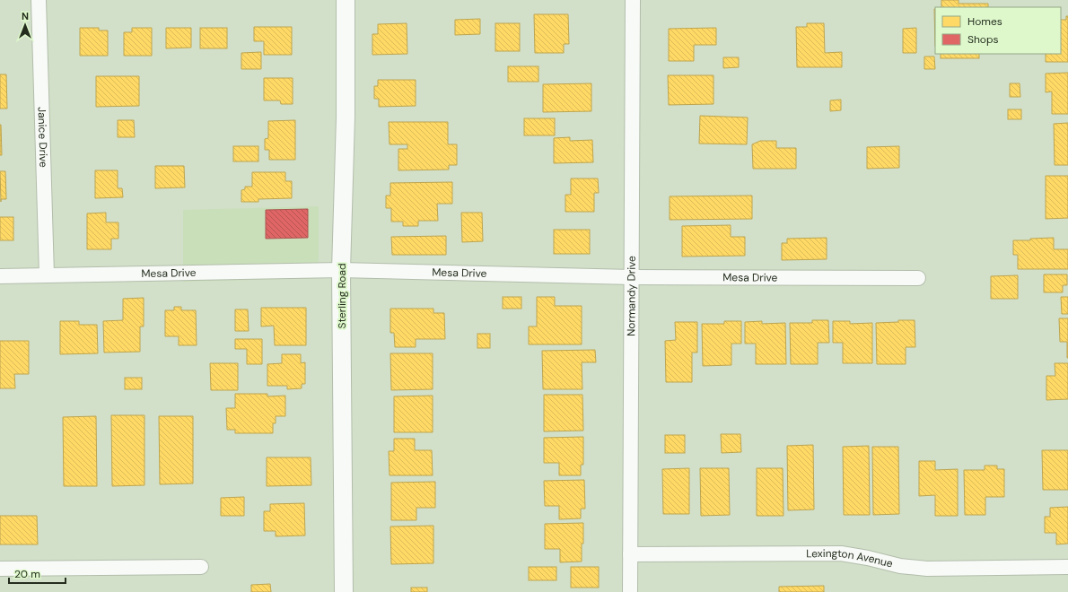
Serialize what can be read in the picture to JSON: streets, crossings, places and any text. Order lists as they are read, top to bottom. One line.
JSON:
{"streets":{"street":["Janice Drive","Mesa Drive","Sterling Road","Normandy Drive","Lexington Avenue"]},"crossings":[["Janice Drive","Mesa Drive"],["Mesa Drive","Sterling Road"],["Mesa Drive","Normandy Drive"],["Normandy Drive","Lexington Avenue"]],"legend":["Homes","Shops"],"scale_bar":"20 m","north":"top"}
